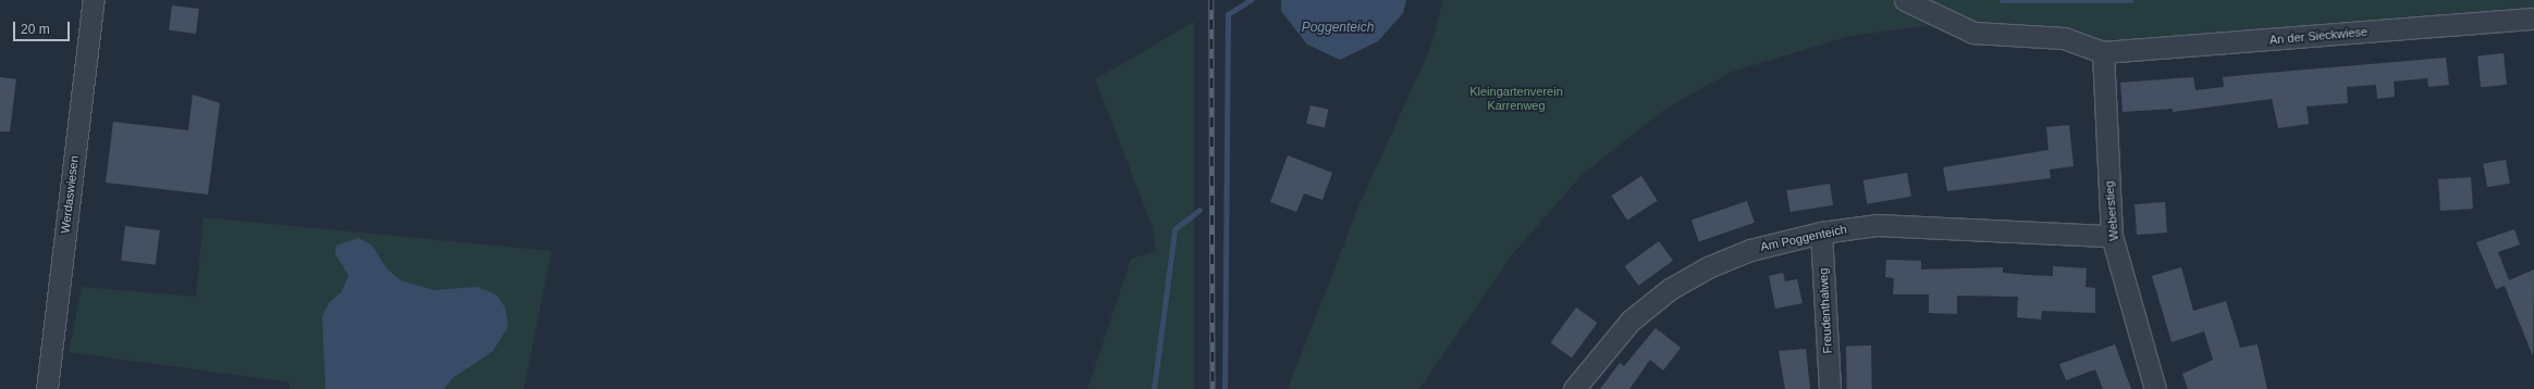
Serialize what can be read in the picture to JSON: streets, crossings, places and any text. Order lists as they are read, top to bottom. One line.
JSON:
{"streets":{"street":["An der Sieckwiese","Werdaswiesen","Weberstieg","Am Poggenteich","Freudenthalweg"]},"crossings":[["An der Sieckwiese","Weberstieg"],["Weberstieg","Am Poggenteich"],["Am Poggenteich","Freudenthalweg"]],"water":["Poggenteich"],"parks":["Kleingartenverein Karrenweg"],"scale_bar":"20 m"}
